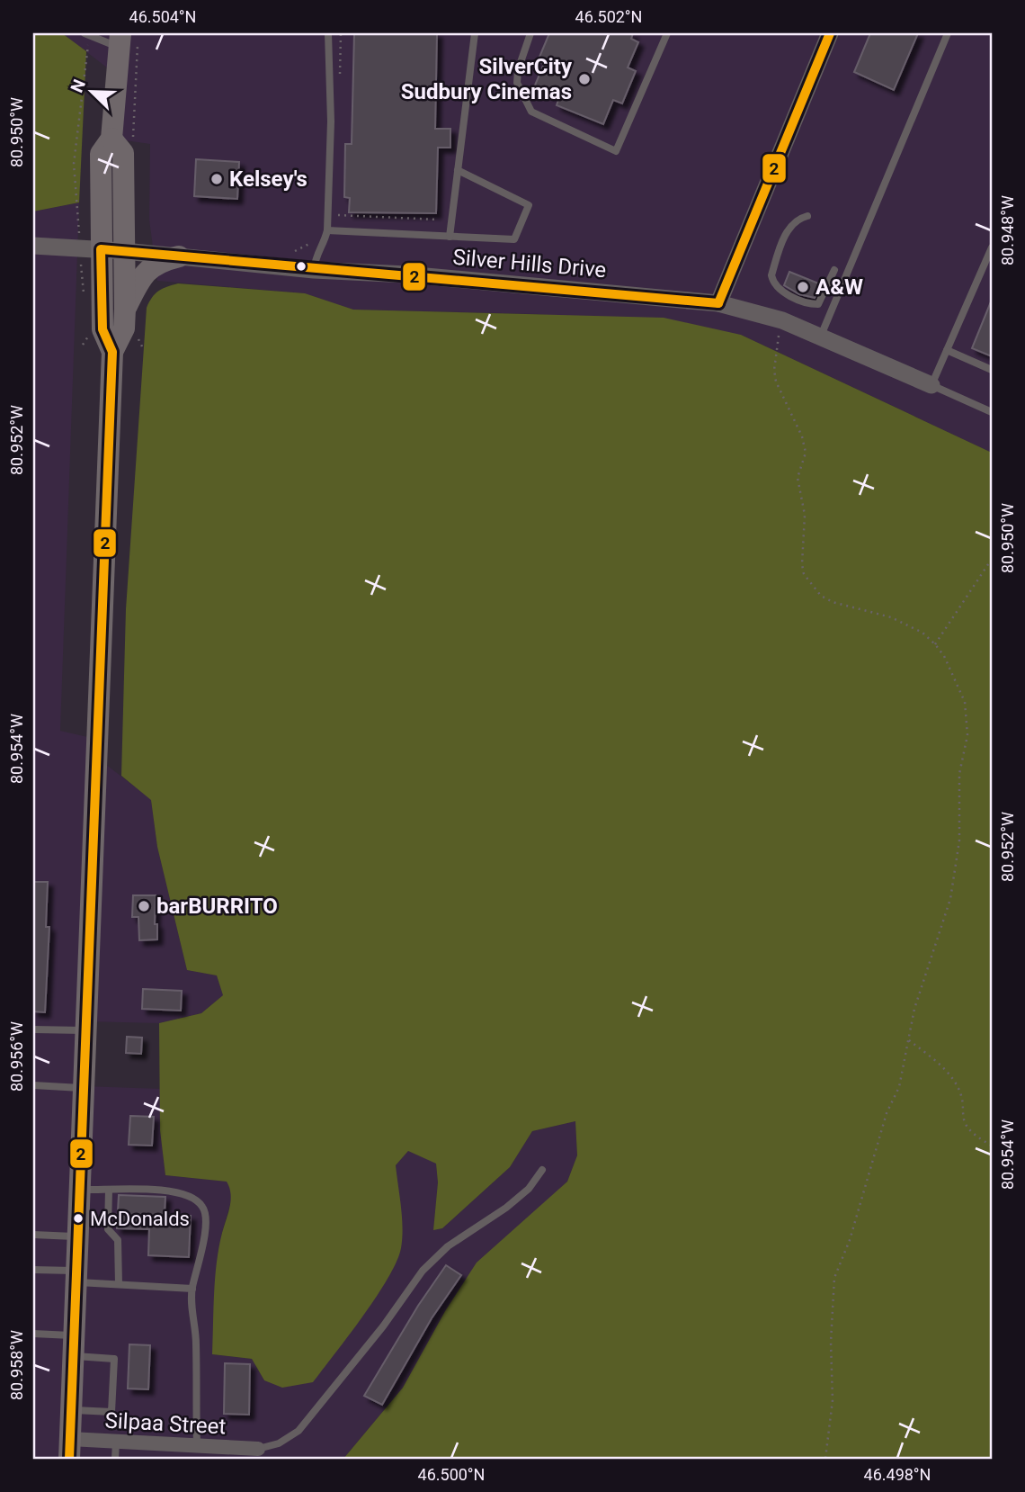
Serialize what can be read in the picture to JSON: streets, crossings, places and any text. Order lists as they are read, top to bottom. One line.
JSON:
{"streets":{"street":["Silver Hills Drive","Silpaa Street"]},"places":["SilverCity Sudbury Cinemas","Kelsey's","A&W","barBURRITO","McDonalds"],"lines":["transit line 2"],"north":"top left","coordinates":["46.504°N","46.502°N","80.950°W","80.948°W","80.952°W","80.954°W","80.956°W","80.958°W","46.500°N","46.498°N"]}
